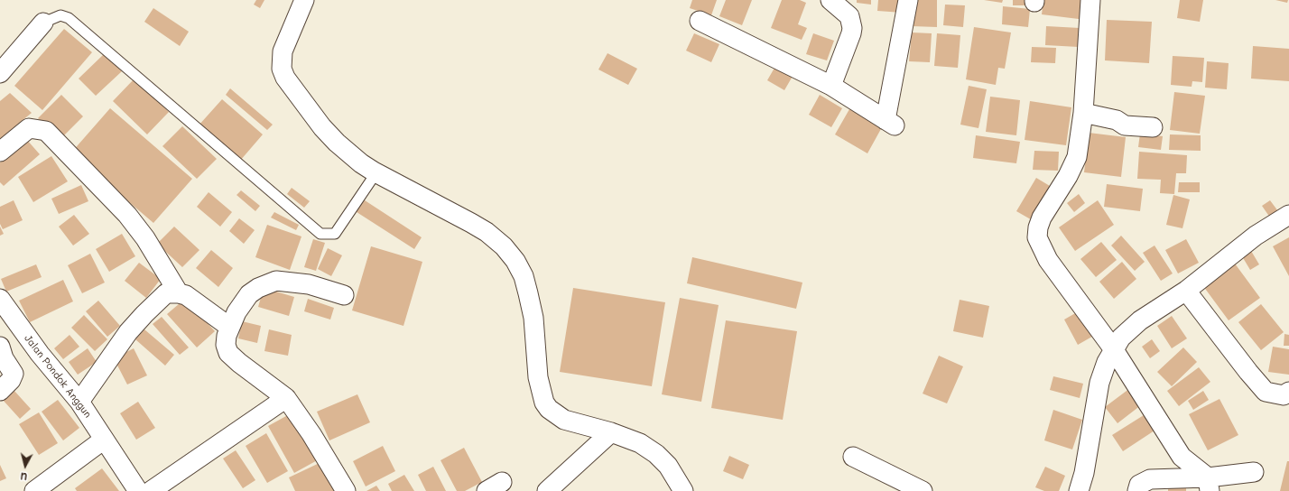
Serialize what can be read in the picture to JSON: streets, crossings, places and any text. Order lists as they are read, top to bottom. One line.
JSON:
{"streets":{"street":["Jalan Pondok Anggun"]},"north":"bottom"}
